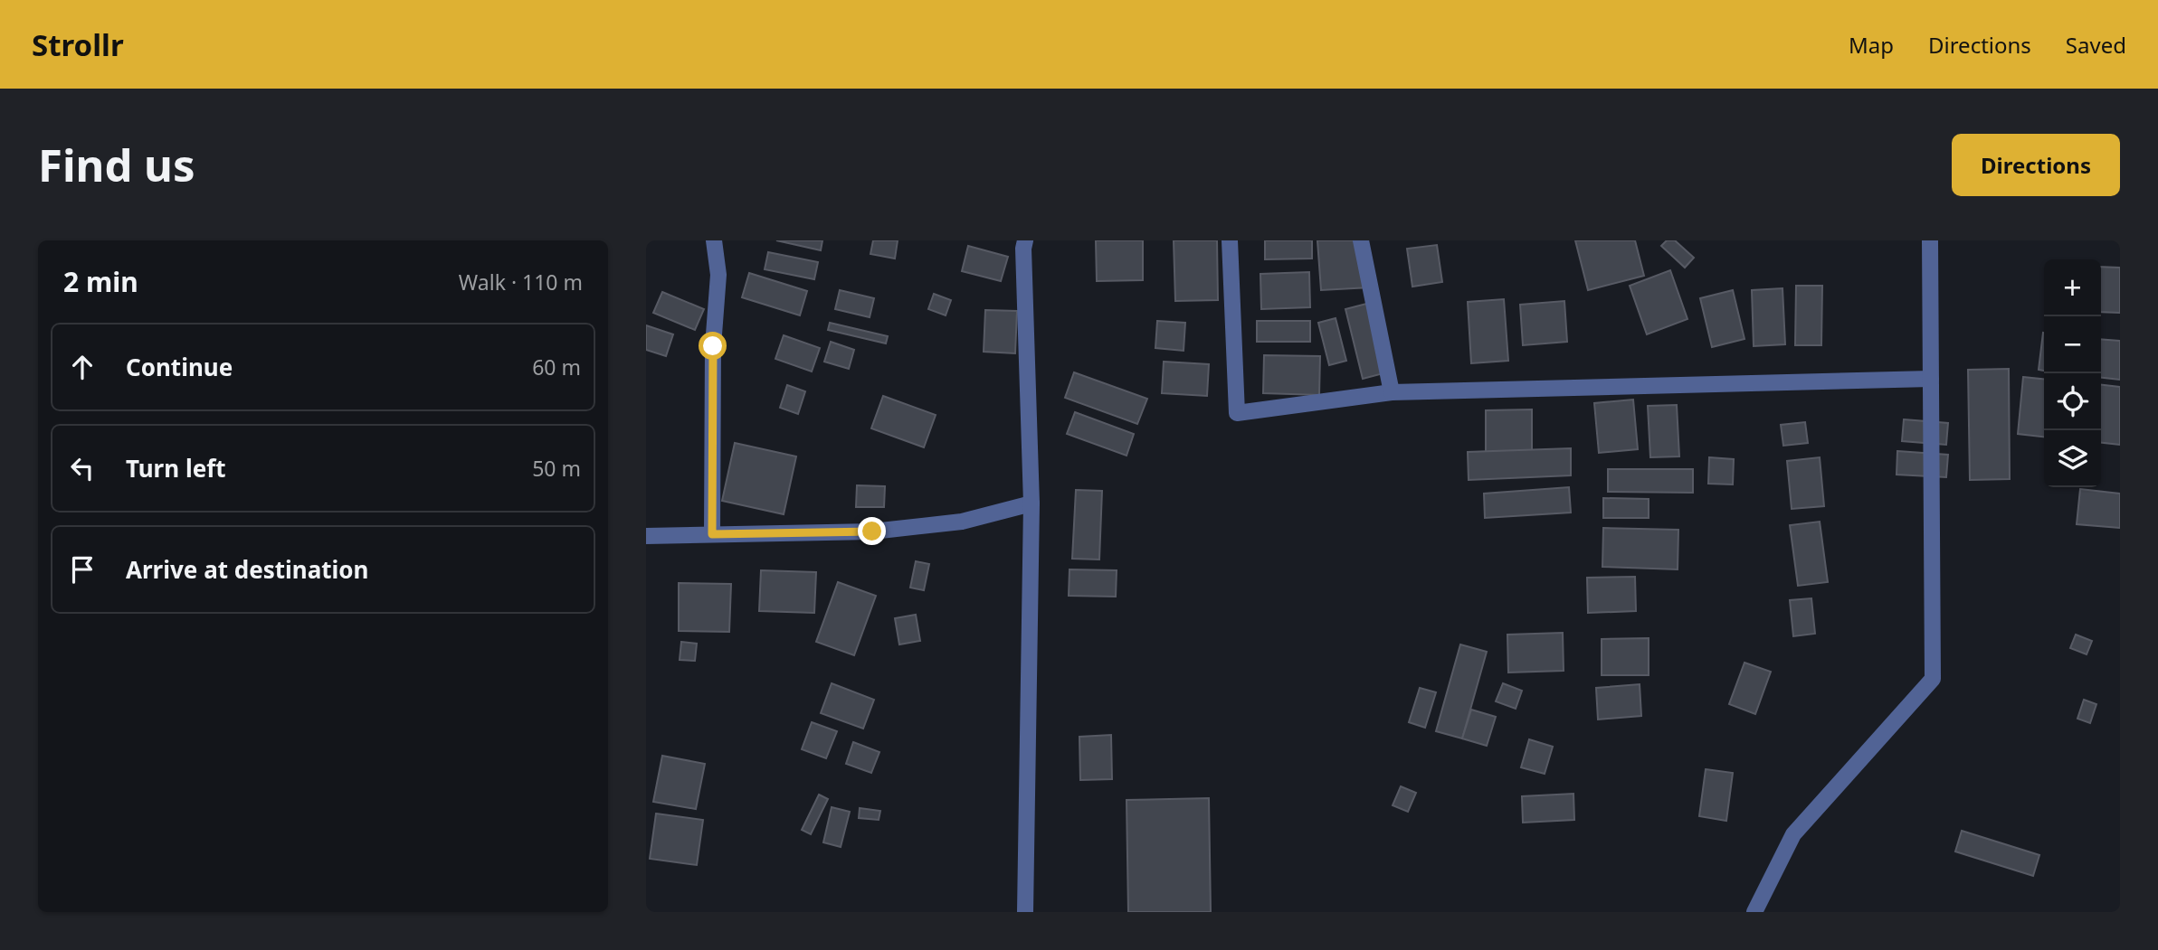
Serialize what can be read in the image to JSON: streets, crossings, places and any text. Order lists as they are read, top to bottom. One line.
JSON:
{"page":{"header":"Strollr","nav":["Map","Directions","Saved"],"buttons":"Directions","title":"Find us","heading":["2 min","Walk · 110 m"],"map_buttons":["+","−"],"list":[["Continue","60 m"],["Turn left","50 m"],"Arrive at destination"]}}
